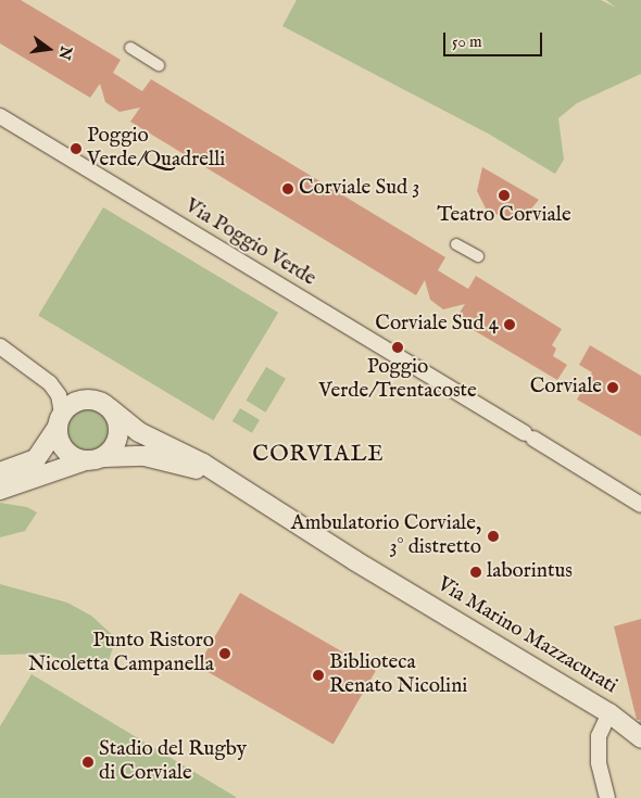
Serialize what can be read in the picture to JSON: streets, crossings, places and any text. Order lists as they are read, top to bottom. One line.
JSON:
{"streets":{"street":["Via Poggio Verde","Via Marino Mazzacurati"]},"districts":["CORVIALE"],"places":["Poggio Verde/Quadrelli","Corviale Sud 3","Teatro Corviale","Corviale Sud 4","Poggio Verde/Trentacoste","Corviale","Ambulatorio Corviale, 3° distretto","laborintus","Punto Ristoro Nicoletta Campanella","Biblioteca Renato Nicolini","Stadio del Rugby di Corviale"],"scale_bar":"50 m","north":"right"}
